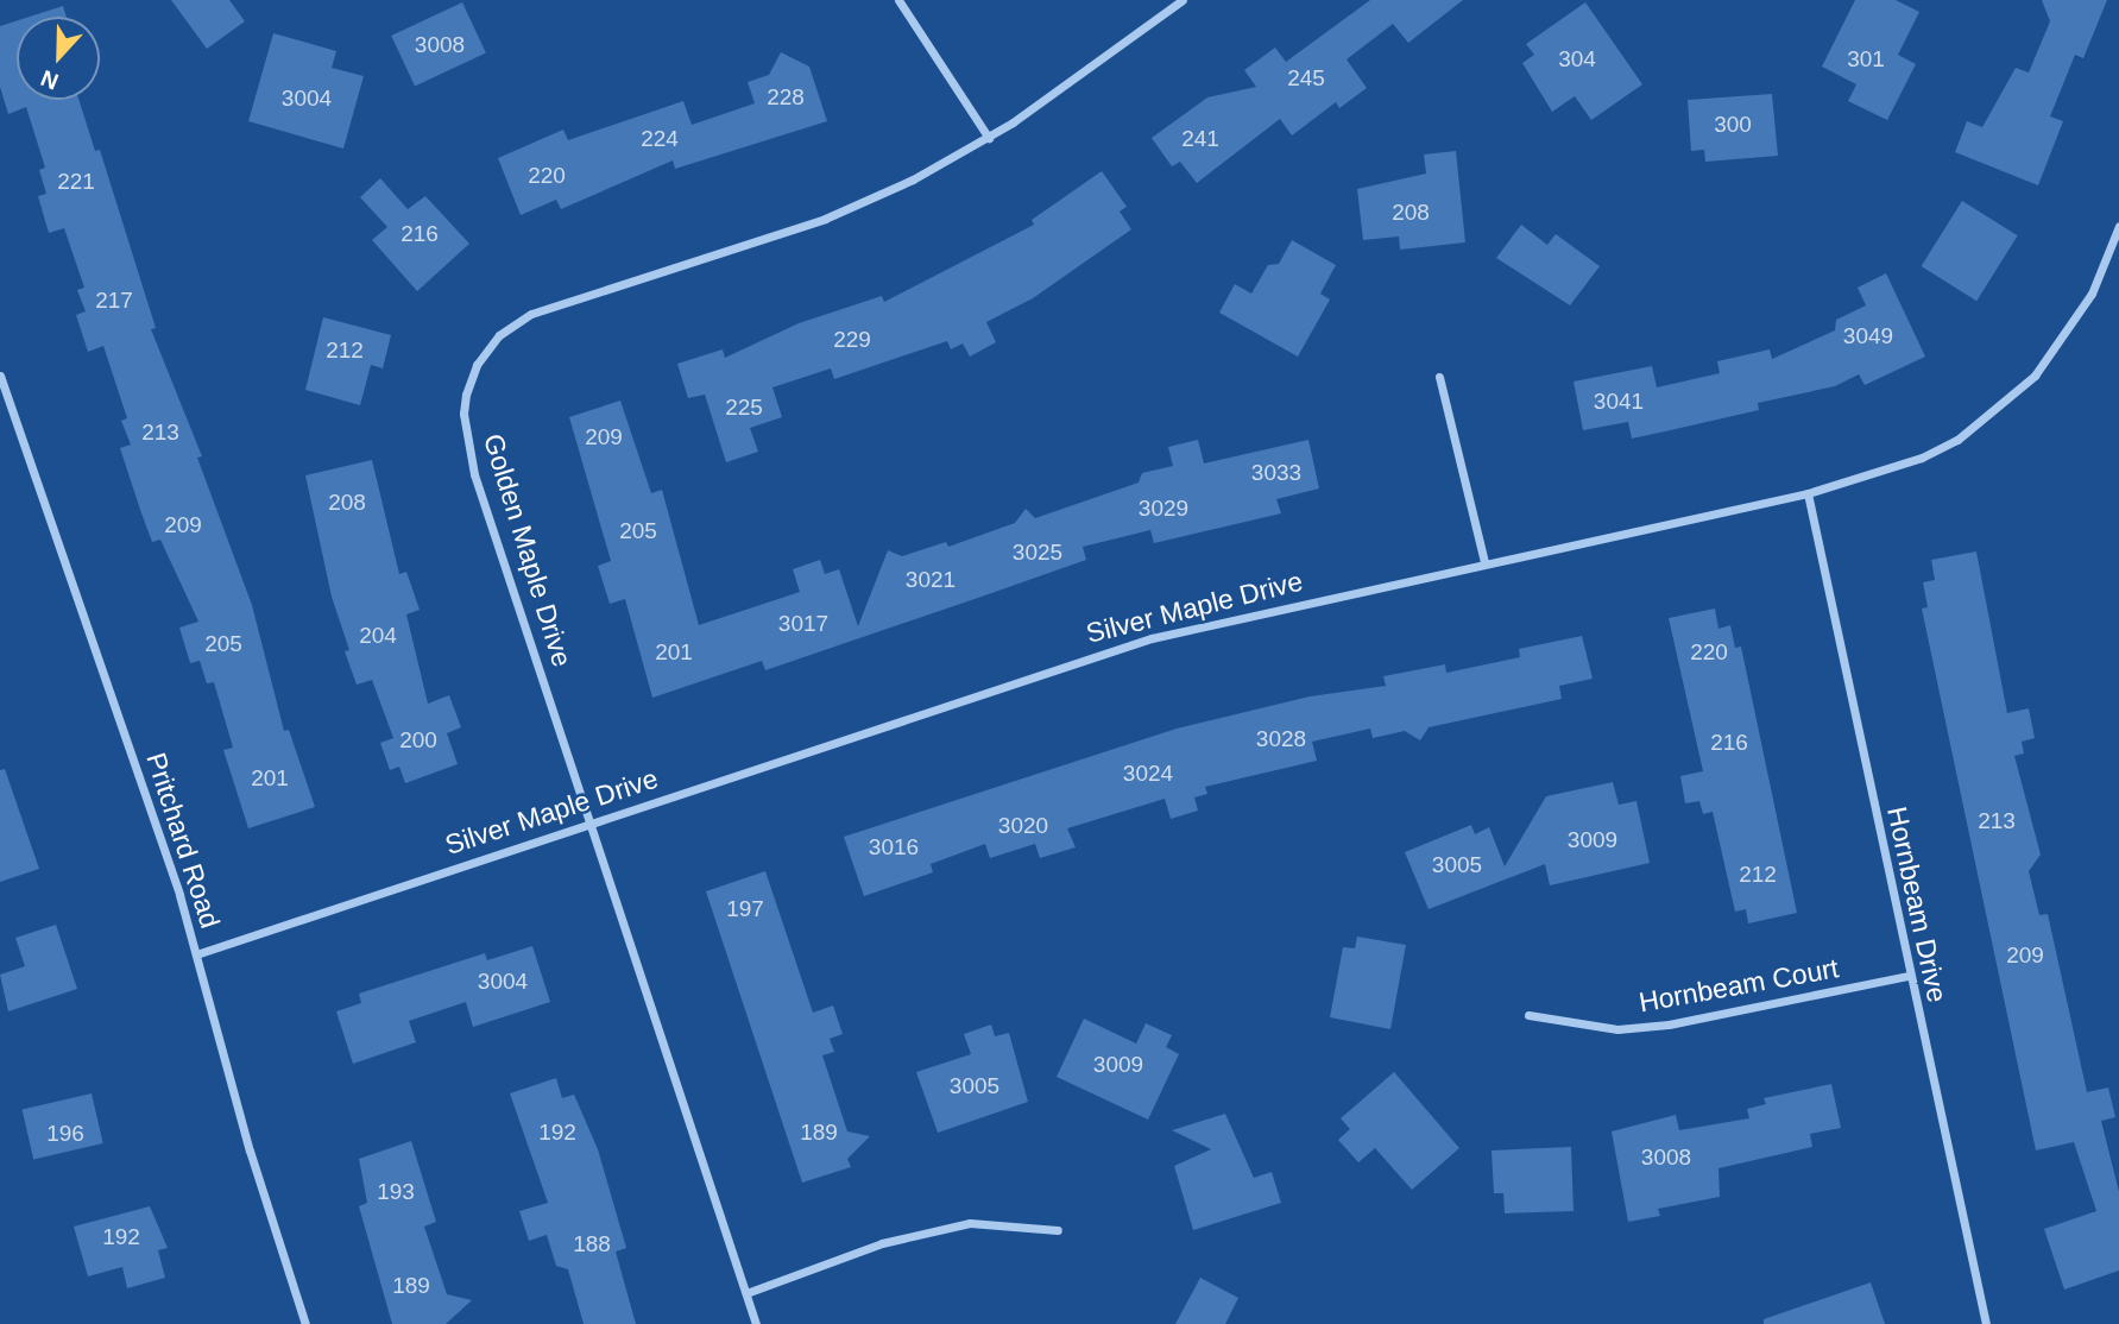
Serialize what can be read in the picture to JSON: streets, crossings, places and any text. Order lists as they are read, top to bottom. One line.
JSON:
{"streets":{"street":["Golden Maple Drive","Silver Maple Drive","Pritchard Road","Hornbeam Drive","Hornbeam Court"]},"crossings":[["Golden Maple Drive","Silver Maple Drive"],["Silver Maple Drive","Pritchard Road"],["Silver Maple Drive","Hornbeam Drive"],["Hornbeam Drive","Hornbeam Court"]],"house_numbers":["3008","304","301","245","228","3004","300","224","241","220","221","208","216","217","3049","229","212","3041","225","213","209","3033","208","3029","209","205","3025","3021","3017","204","205","201","220","3028","200","216","3024","201","213","3020","3009","3016","3005","212","197","209","3004","3009","3005","192","189","196","3008","193","192","188","189"],"north":"bottom"}
